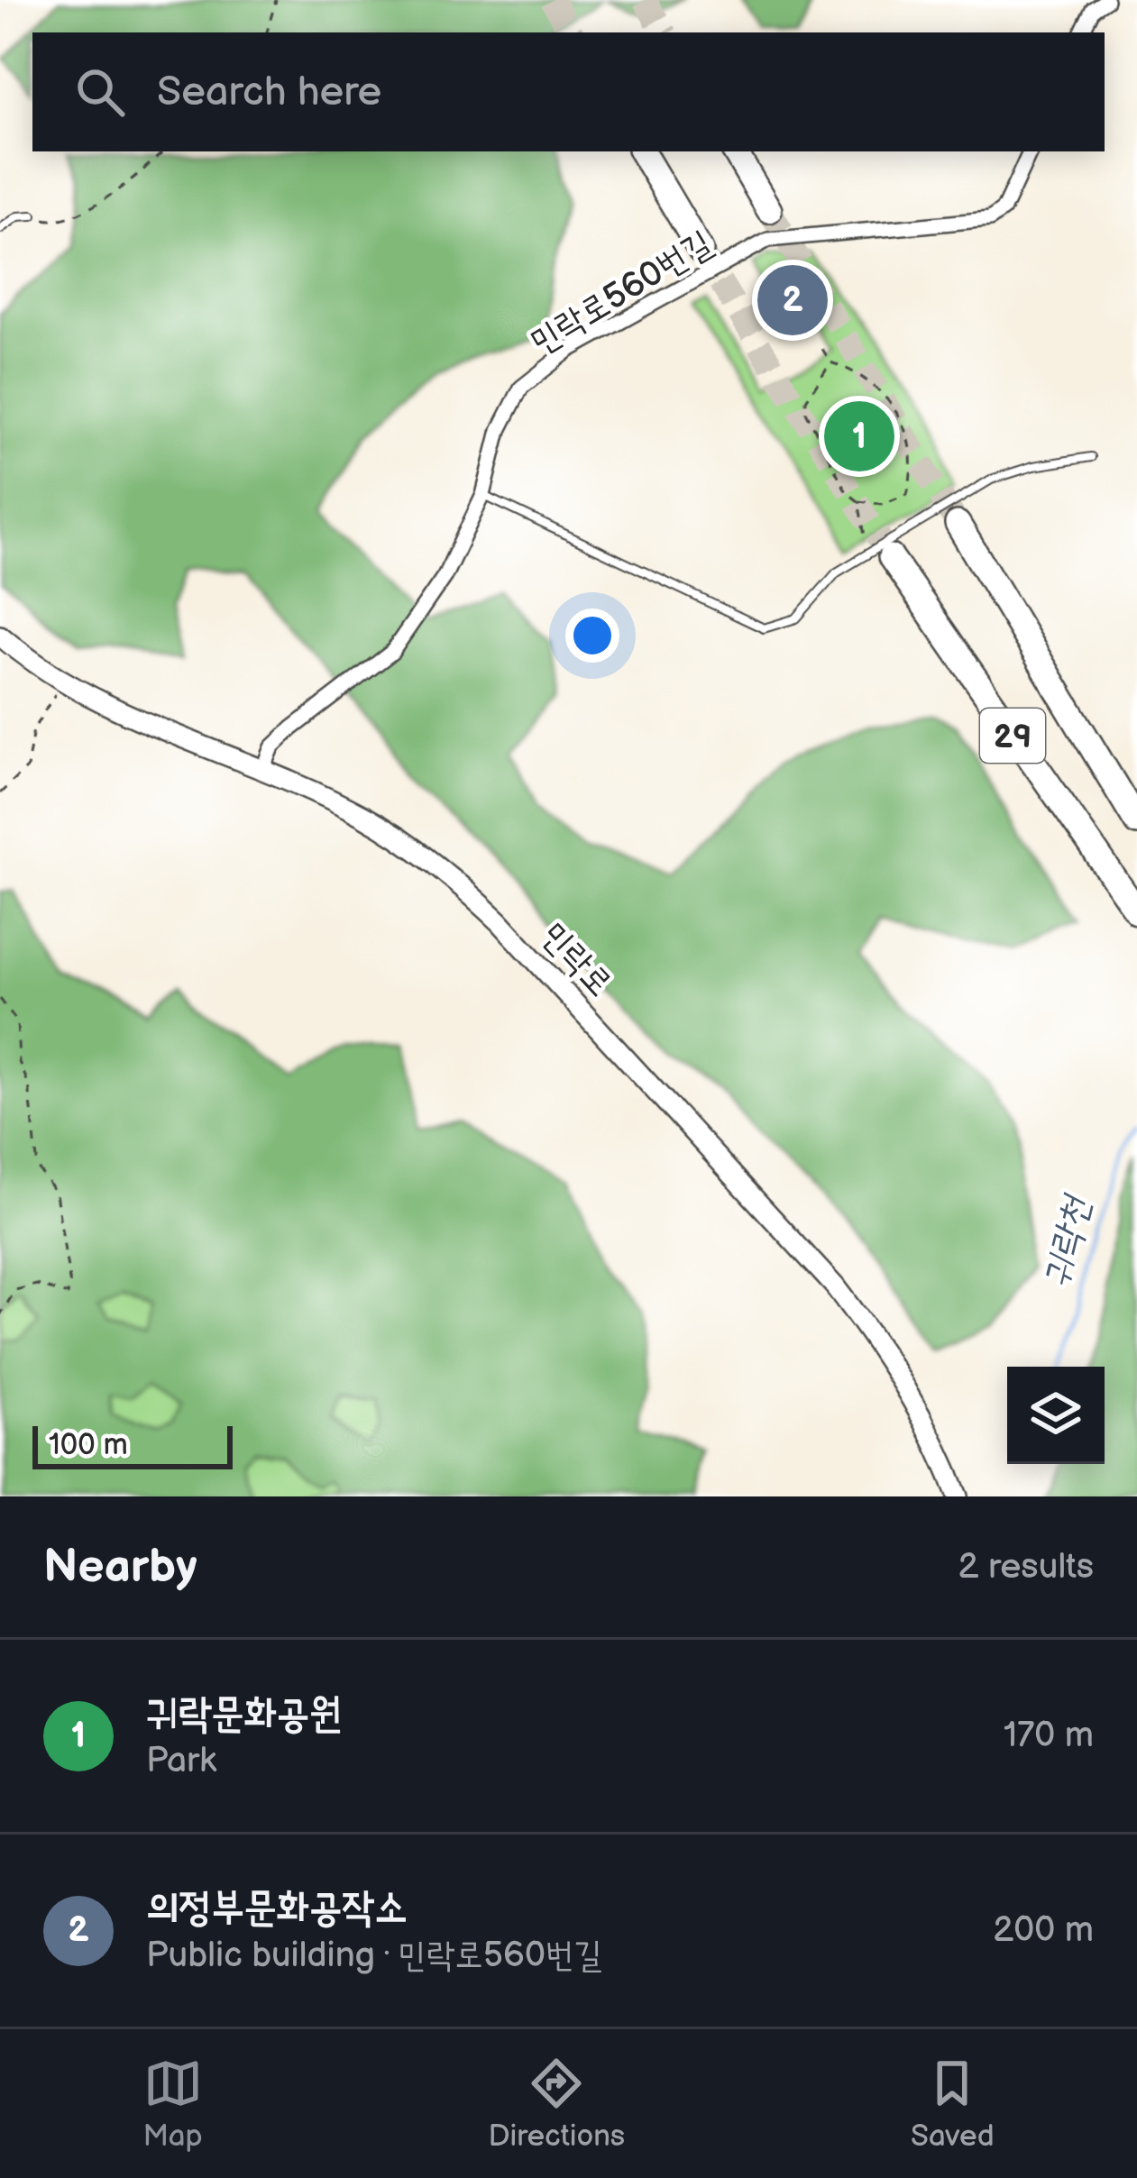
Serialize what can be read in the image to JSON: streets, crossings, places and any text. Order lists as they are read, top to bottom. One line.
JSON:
{"streets":{"highway":["29"],"main road":["민락로"],"street":["민락로560번길"]},"crossings":[["민락로560번길","민락로"]],"water":["귀락천"],"scale_bar":"100 m","page":{"search":"Search here","pins":["2","1"],"scale":"100 m","heading":["Nearby","2 results"],"list":[{"mark":"1","name":"귀락문화공원","note":"Park","value":"170 m"},{"mark":"2","name":"의정부문화공작소","note":"Public building · 민락로560번길","value":"200 m"}],"nav":["Map","Directions","Saved"]}}
